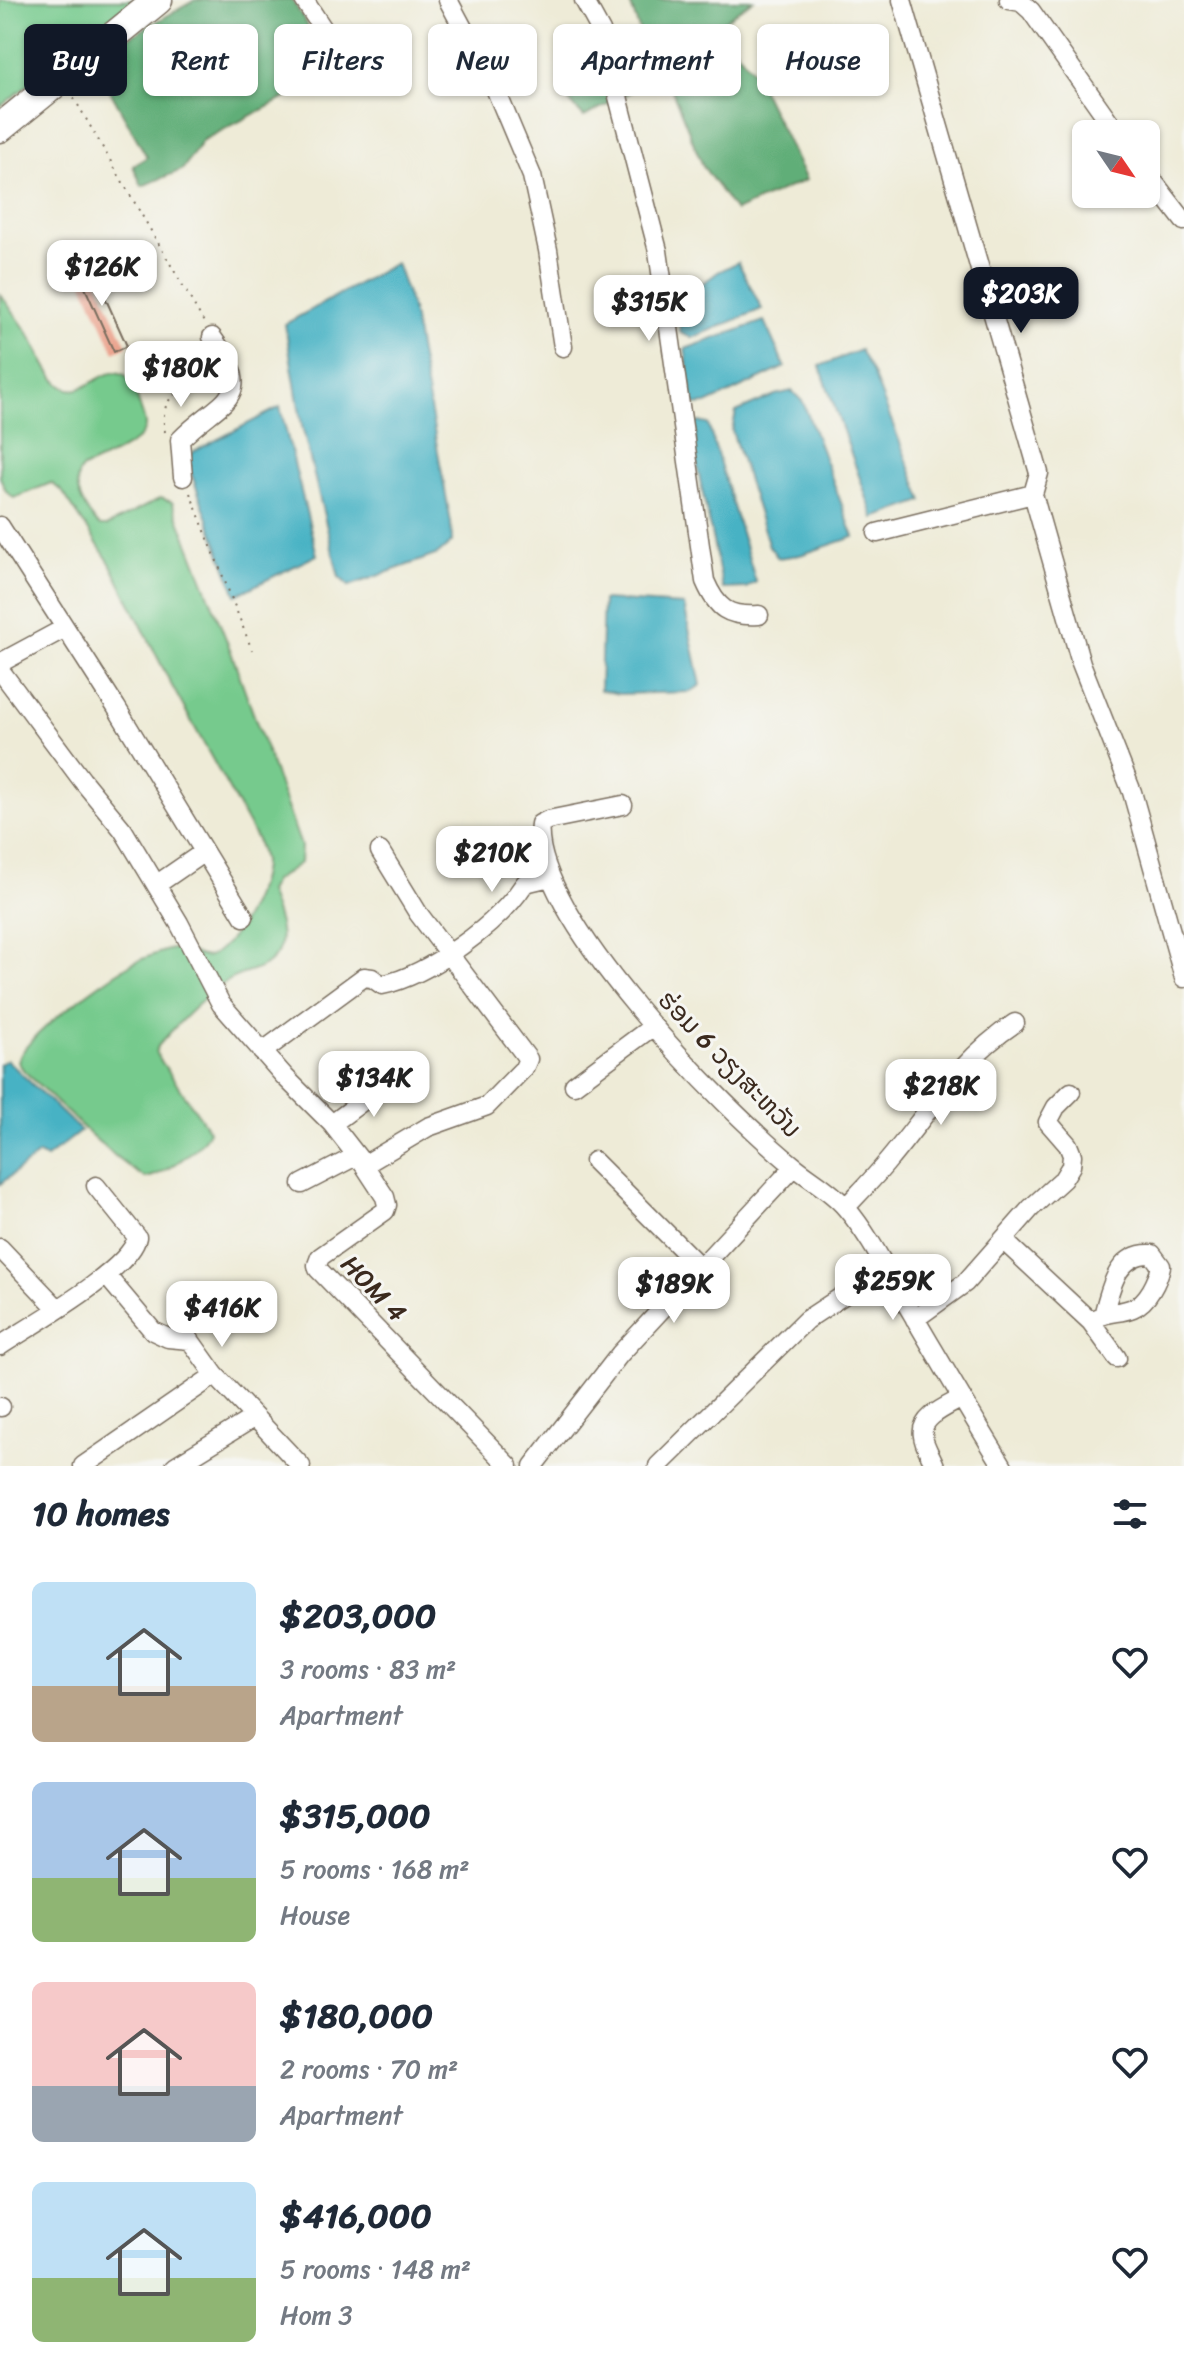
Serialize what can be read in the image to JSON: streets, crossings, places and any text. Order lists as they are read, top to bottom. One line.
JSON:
{"streets":{"street":["ຮ່ອມ 6 ວຽງສະຫວັນ","HOM 4"]},"north":"bottom right","page":{"chip":["Buy","Rent","Filters","New","Apartment","House"],"price":["$126K","$203K","$315K","$180K","$210K","$134K","$218K","$259K","$189K","$416K"],"heading":"10 homes","list":[{"name":"$203,000","note":"3 rooms · 83 m² · Apartment"},{"name":"$315,000","note":"5 rooms · 168 m² · House"},{"name":"$180,000","note":"2 rooms · 70 m² · Apartment"},{"name":"$416,000","note":"5 rooms · 148 m² · Hom 3"}]}}
